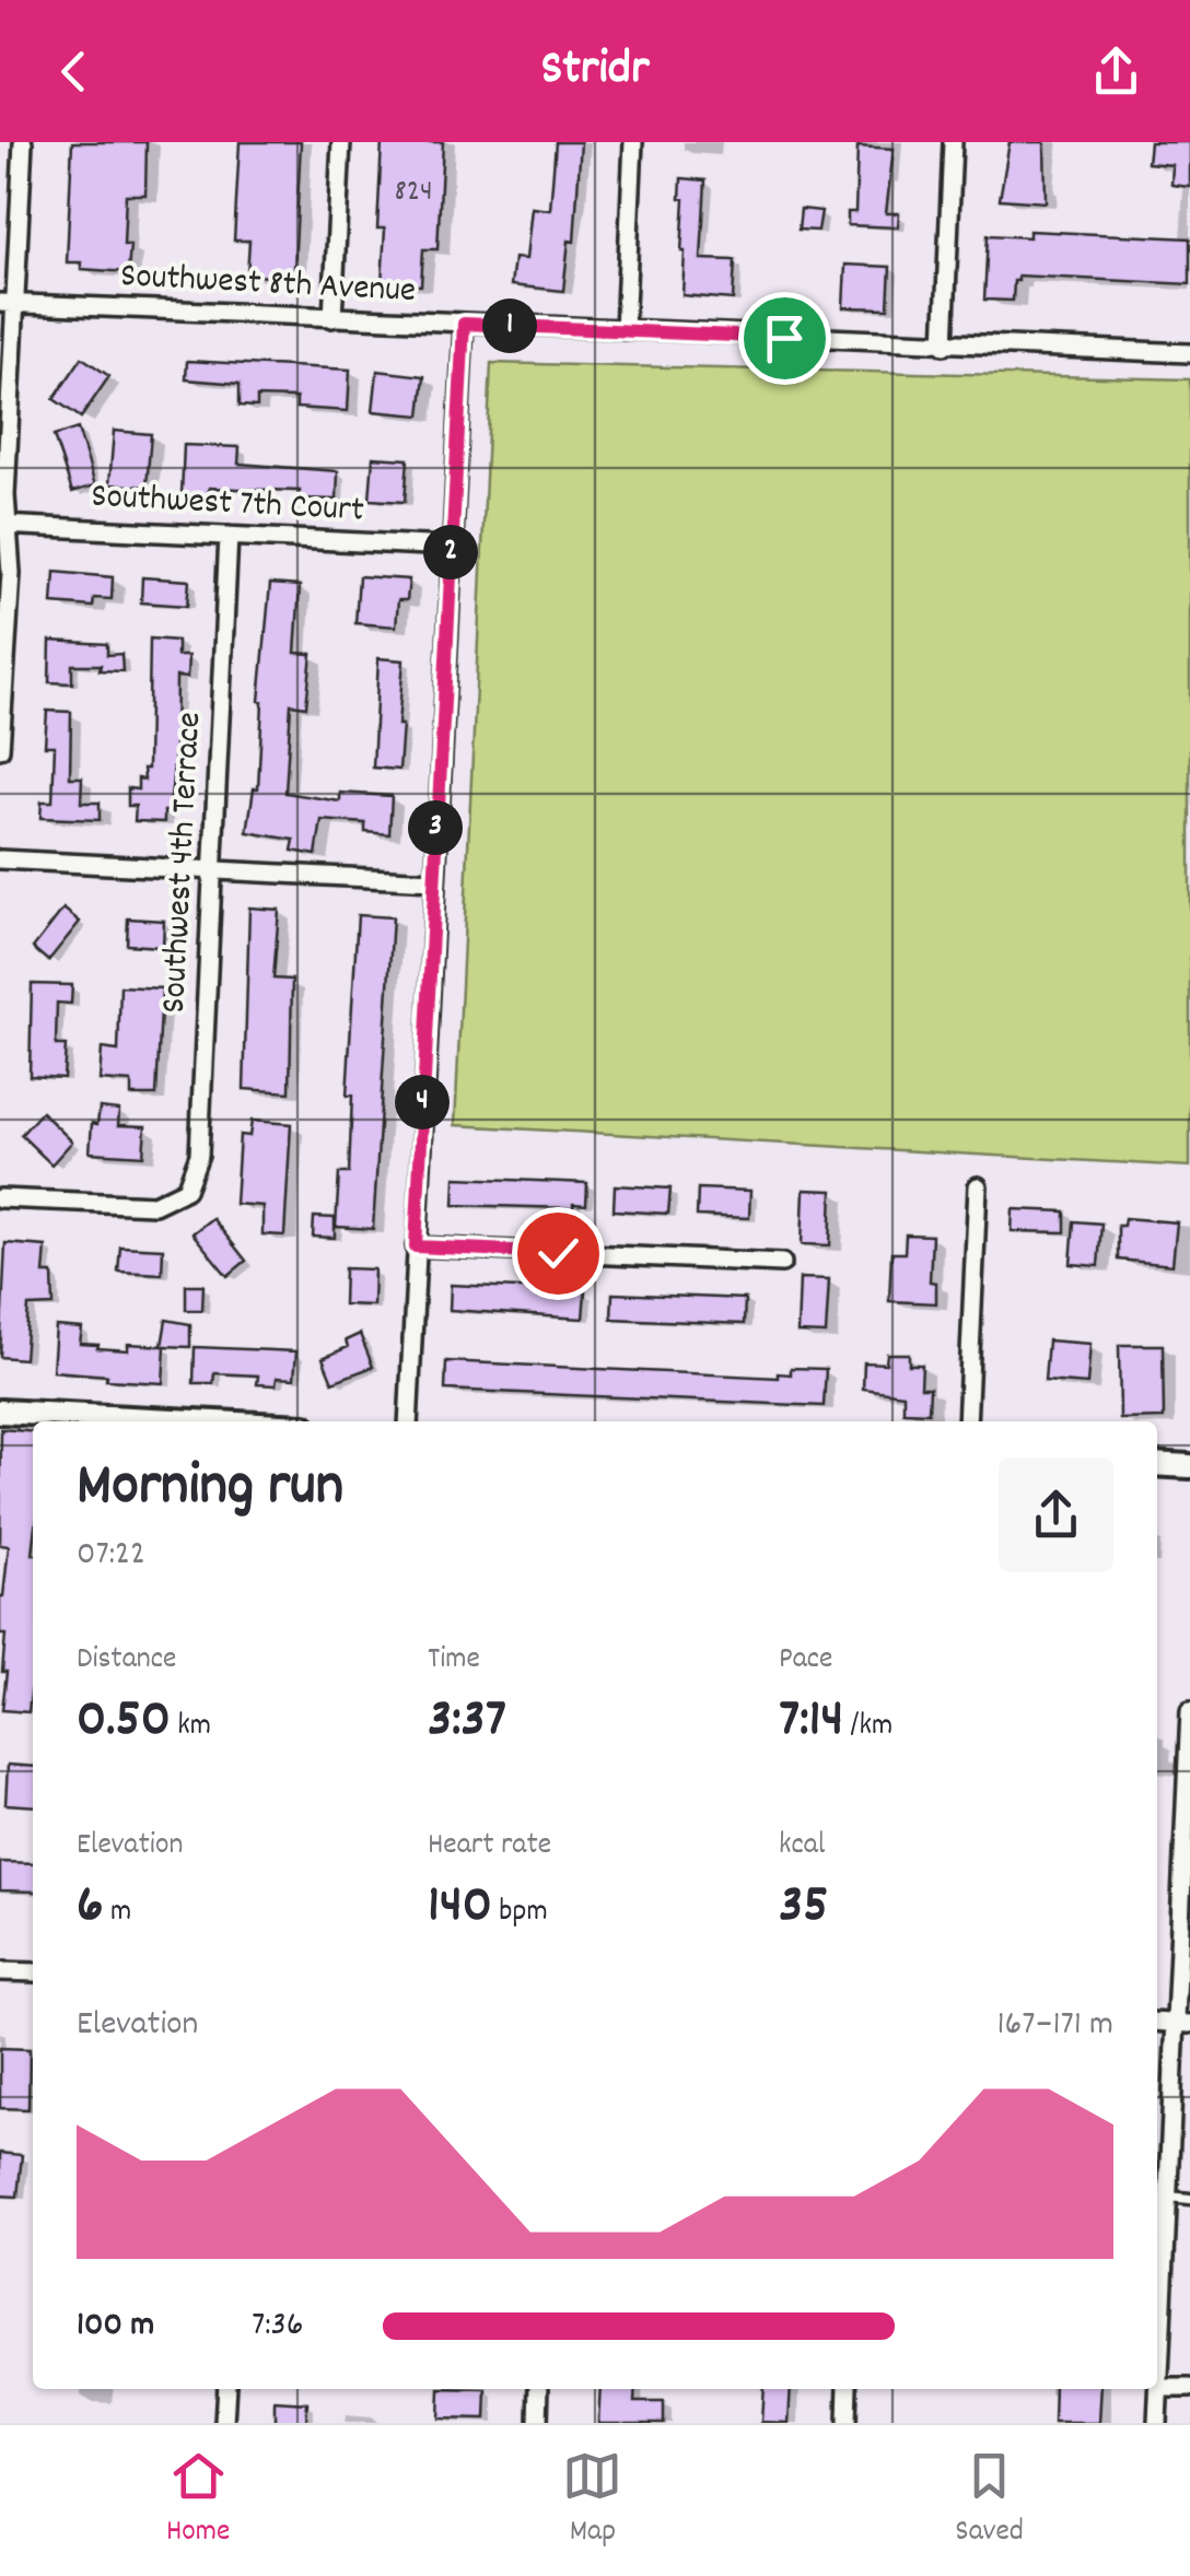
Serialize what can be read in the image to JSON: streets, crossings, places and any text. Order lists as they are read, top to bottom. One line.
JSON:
{"streets":{"street":["Southwest 8th Avenue","Southwest 7th Court","Southwest 4th Terrace"]},"crossings":[["Southwest 7th Court","Southwest 4th Terrace"]],"house_numbers":["824"],"page":{"header":"Stridr","pins":["1","2","3","4"],"heading":["Morning run","07:22"],"stats":[["Distance","0.50 km"],["Time","3:37"],["Pace","7:14 /km"],["Elevation","6 m"],["Heart rate","140 bpm"],["kcal","35"]],"chart":["Elevation","167–171 m"],"list":[{"name":"100 m","note":"7:36"}],"tabs":["Home","Map","Saved"]}}
